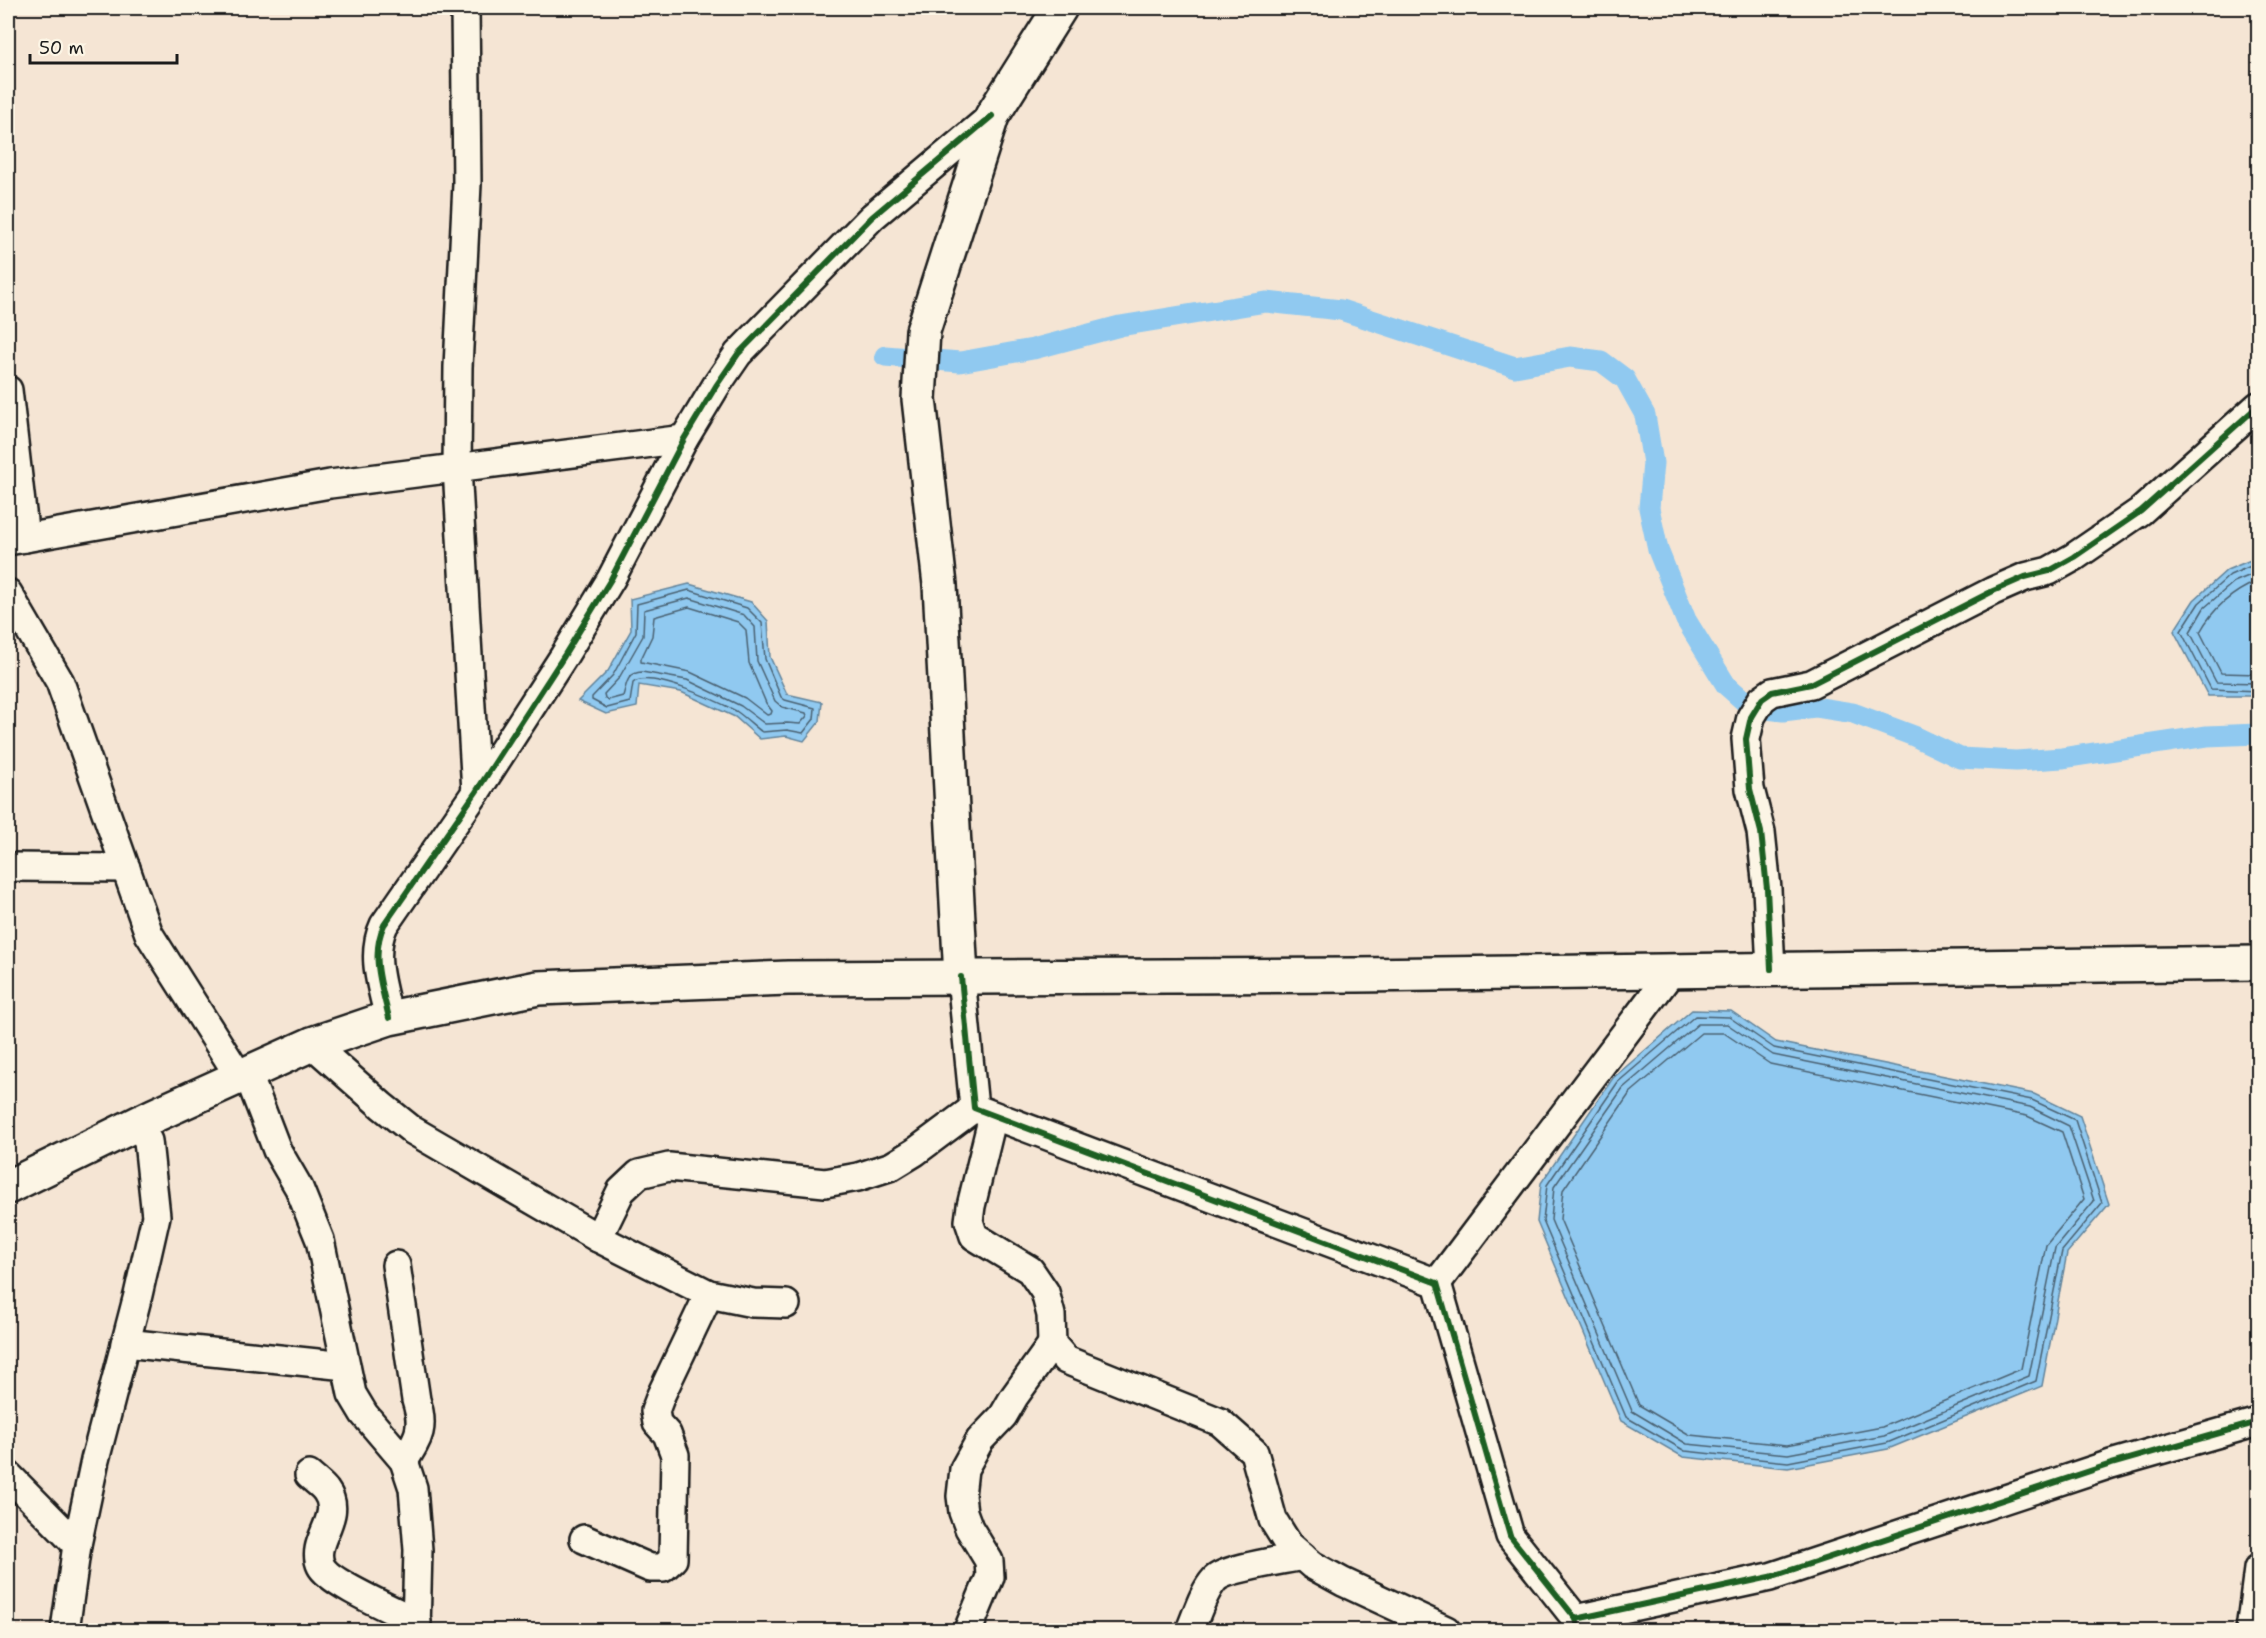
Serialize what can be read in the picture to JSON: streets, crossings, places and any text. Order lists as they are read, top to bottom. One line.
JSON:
{"scale_bar":"50 m"}
